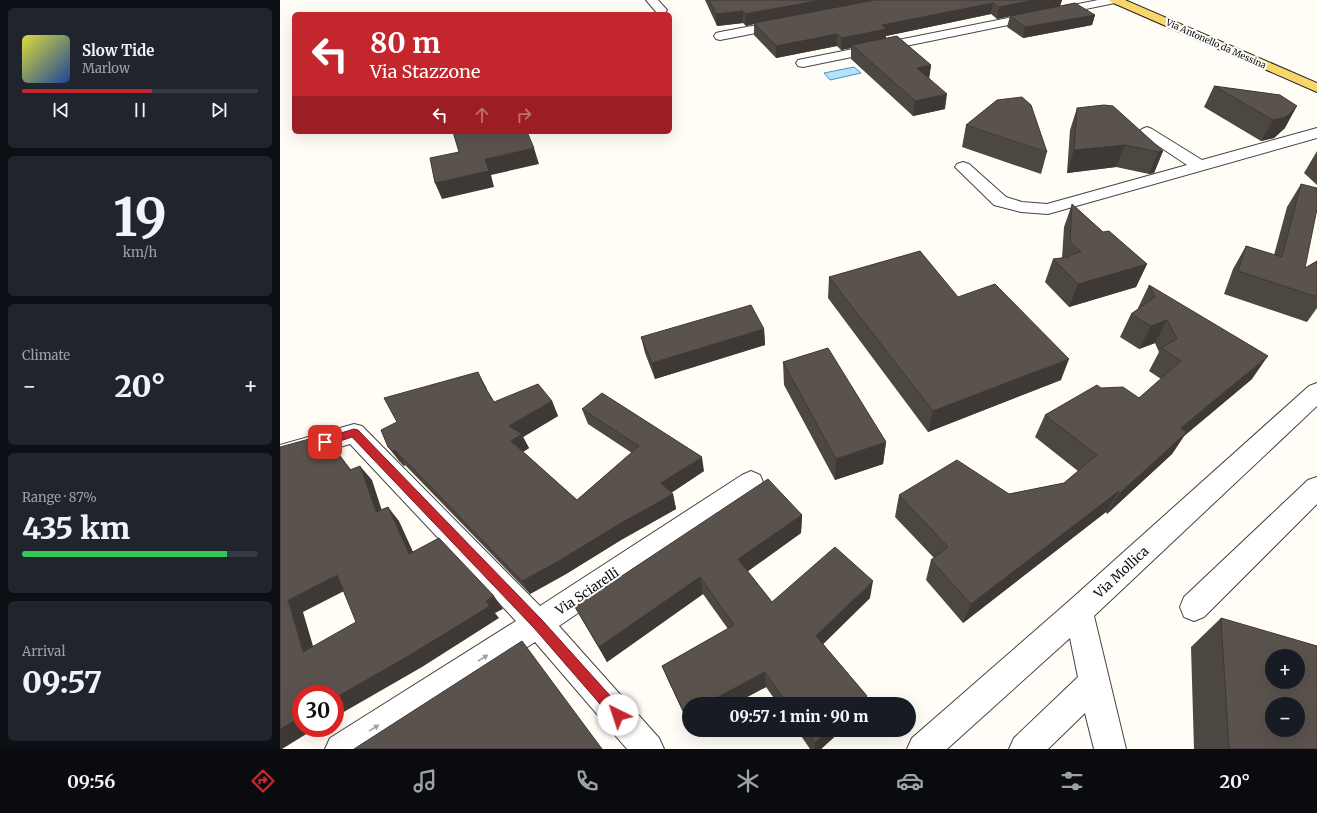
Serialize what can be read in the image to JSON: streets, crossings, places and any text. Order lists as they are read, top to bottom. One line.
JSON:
{"streets":{"main road":["Via Antonello da Messina"],"street":["Via Mollica","Via Sciarelli"]},"one_way":["Via Sciarelli"],"page":{"turn":["80 m","Via Stazzone"],"song":["Slow Tide","Marlow"],"tile":[["19","km/h"],"Climate",["Range · 87%","435 km"],["Arrival","09:57"]],"heat":["−","20°","+"],"map_buttons":["+","−"],"limit":"30","trip":"09:57 · 1 min · 90 m","tabs":["09:56","20°"]}}
